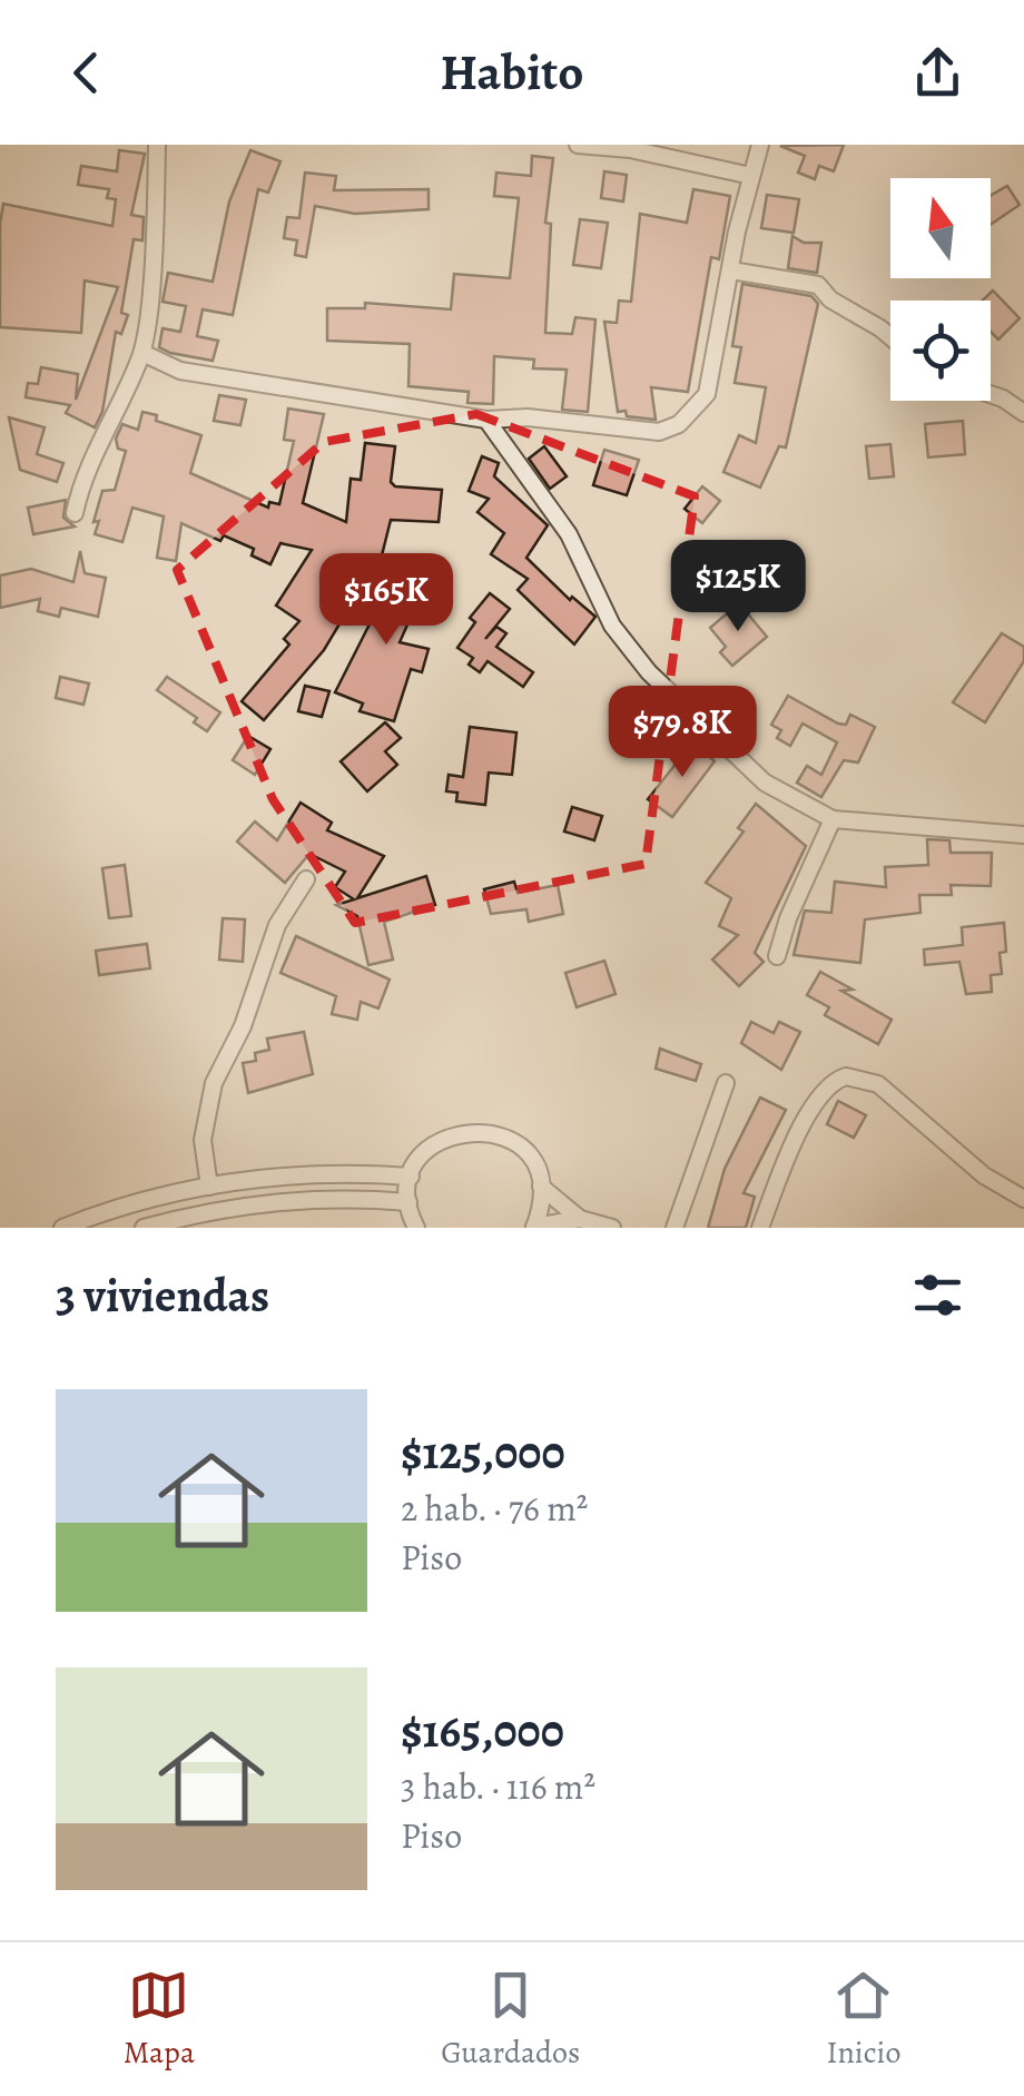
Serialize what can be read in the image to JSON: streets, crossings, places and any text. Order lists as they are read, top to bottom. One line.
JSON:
{"north":"top","page":{"header":"Habito","price":["$125K","$165K","$79.8K"],"heading":"3 viviendas","list":[{"name":"$125,000","note":"2 hab. · 76 m² · Piso"},{"name":"$165,000","note":"3 hab. · 116 m² · Piso"}],"tabs":["Mapa","Guardados","Inicio"]}}
